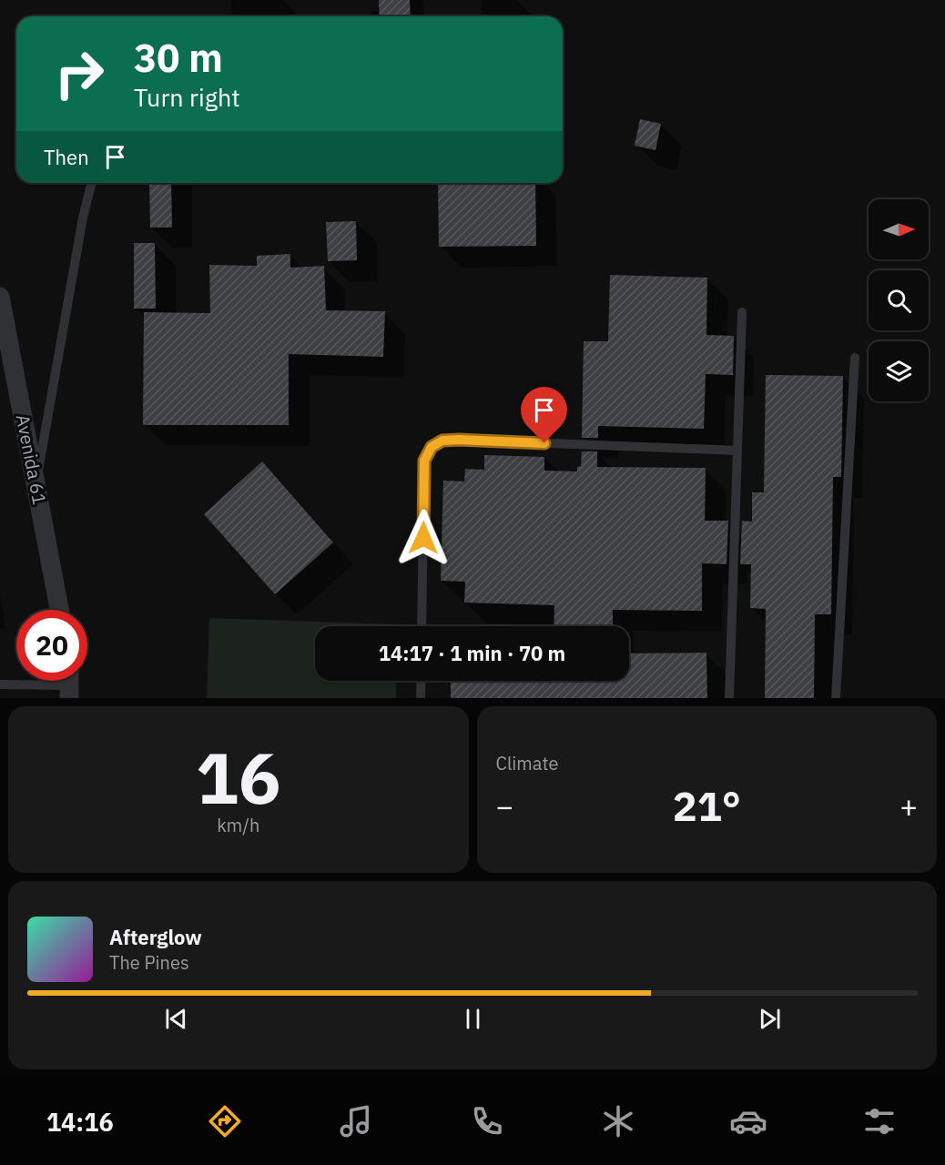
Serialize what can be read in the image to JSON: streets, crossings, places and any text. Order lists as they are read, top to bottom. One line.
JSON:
{"streets":{"street":["Avenida 61"]},"north":"right","page":{"turn":["30 m","Turn right"],"then":"Then","limit":"20","trip":"14:17 · 1 min · 70 m","tile":[["16","km/h"],"Climate"],"heat":["−","21°","+"],"song":["Afterglow","The Pines"],"tabs":"14:16"}}
